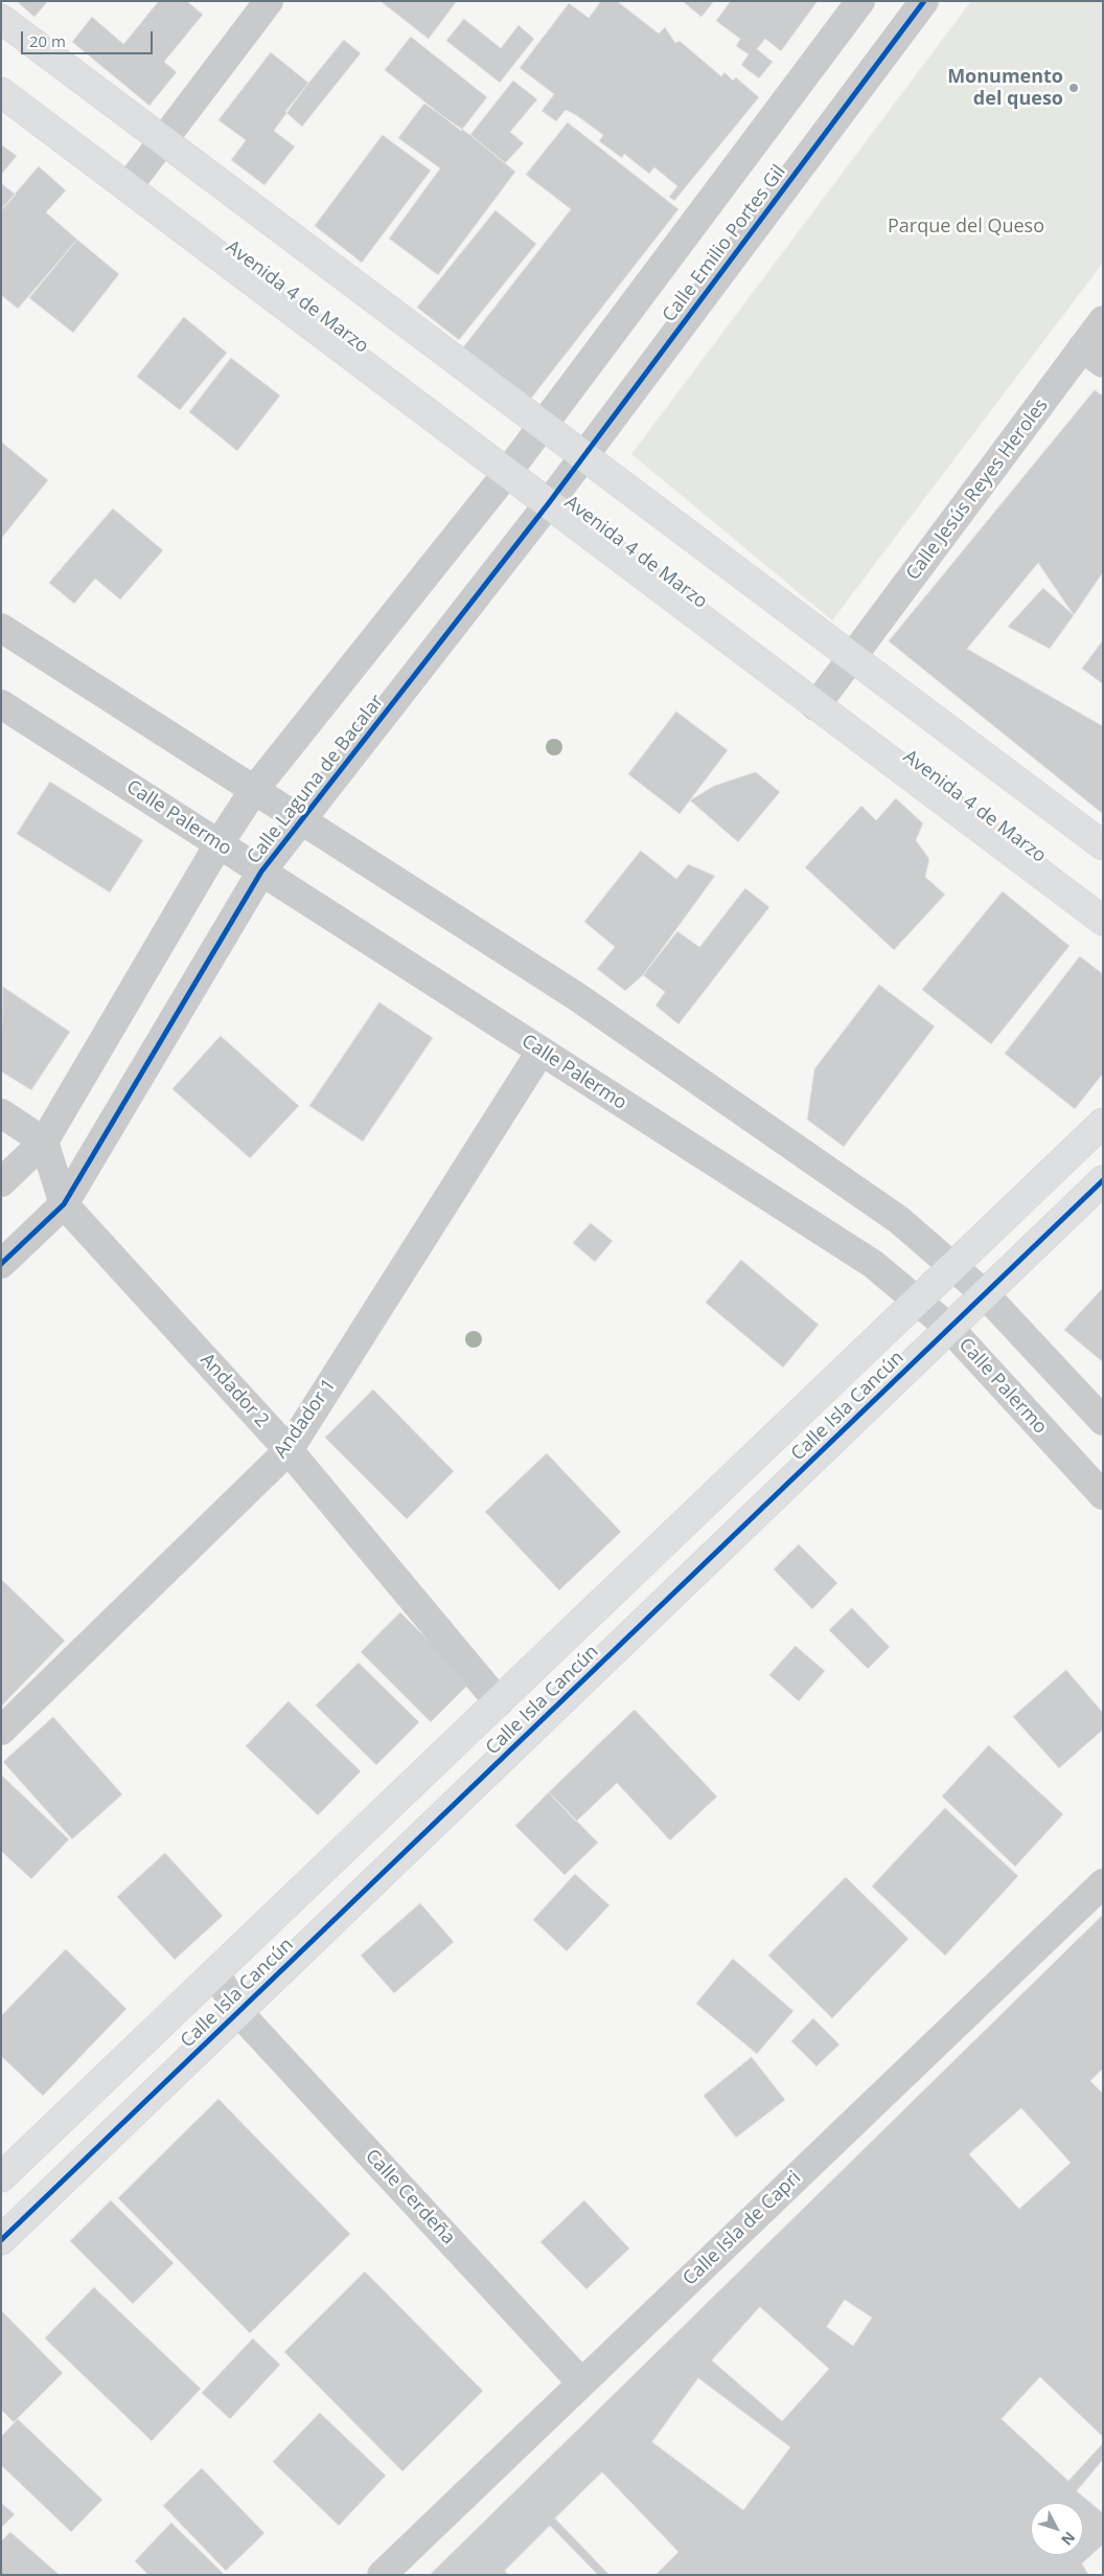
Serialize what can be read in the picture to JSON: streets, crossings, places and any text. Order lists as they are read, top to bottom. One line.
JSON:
{"streets":{"street":["Calle Emilio Portes Gil","Avenida 4 de Marzo","Calle Jesús Reyes Heroles","Calle Laguna de Bacalar","Calle Palermo","Andador 2","Calle Isla Cancún","Andador 1","Calle Cerdeña","Calle Isla de Capri"]},"crossings":[["Calle Emilio Portes Gil","Avenida 4 de Marzo"],["Calle Emilio Portes Gil","Calle Laguna de Bacalar"],["Avenida 4 de Marzo","Calle Jesús Reyes Heroles"],["Avenida 4 de Marzo","Calle Laguna de Bacalar"],["Calle Laguna de Bacalar","Calle Palermo"],["Calle Laguna de Bacalar","Andador 2"],["Calle Palermo","Calle Isla Cancún"],["Calle Palermo","Andador 1"],["Andador 2","Calle Isla Cancún"],["Andador 2","Andador 1"],["Calle Isla Cancún","Calle Cerdeña"],["Calle Cerdeña","Calle Isla de Capri"]],"parks":["Parque del Queso"],"places":["Monumento del queso"],"scale_bar":"20 m","north":"bottom right"}
